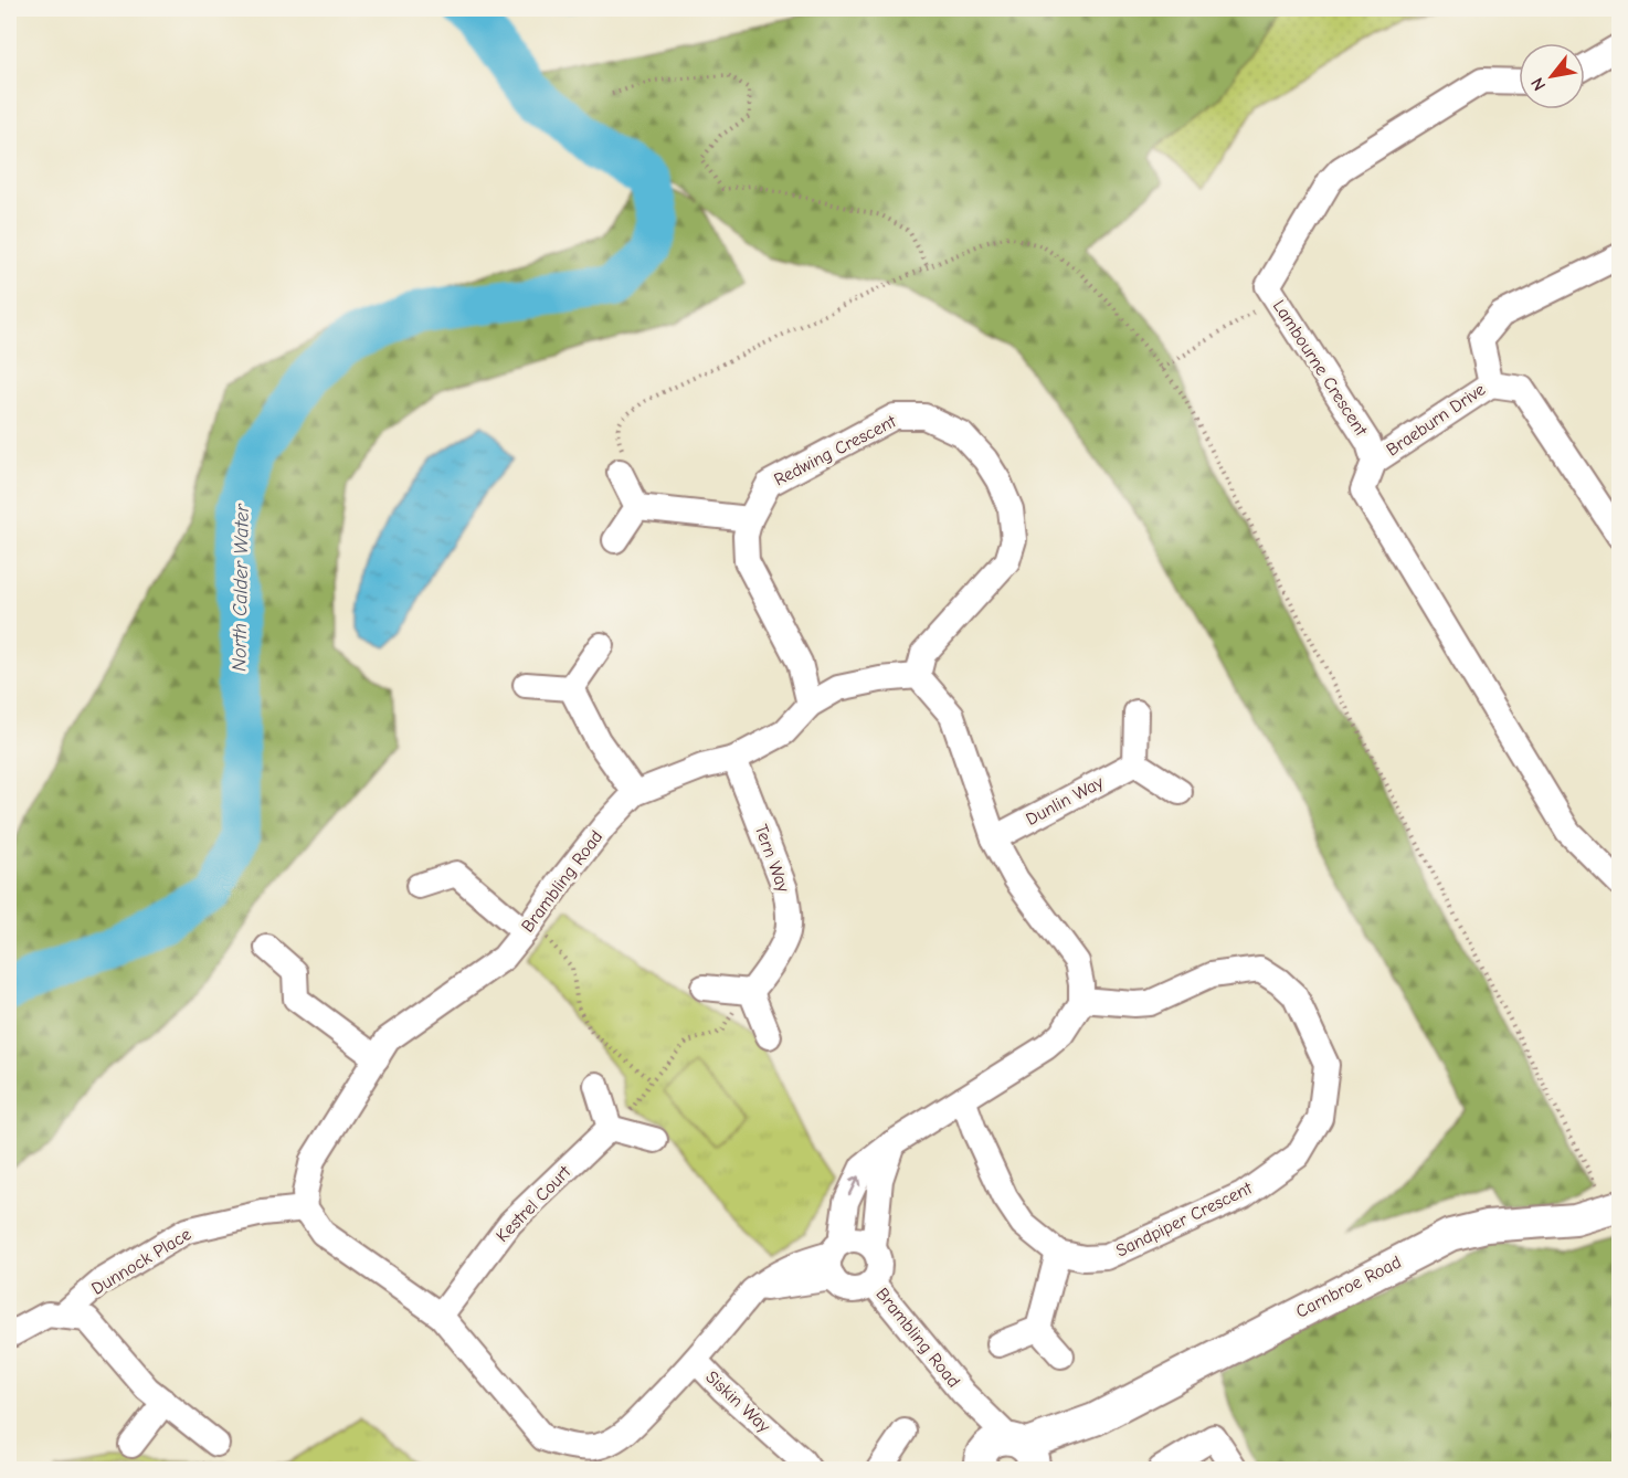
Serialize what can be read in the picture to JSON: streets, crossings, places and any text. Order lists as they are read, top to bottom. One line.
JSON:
{"streets":{"street":["Lambourne Crescent","Braeburn Drive","Redwing Crescent","Dunlin Way","Tern Way","Brambling Road","Kestrel Court","Sandpiper Crescent","Dunnock Place","Carnbroe Road","Siskin Way"]},"crossings":[["Lambourne Crescent","Braeburn Drive"],["Redwing Crescent","Brambling Road"],["Tern Way","Brambling Road"],["Brambling Road","Dunnock Place"],["Brambling Road","Carnbroe Road"]],"water":["North Calder Water"],"north":"bottom left"}
